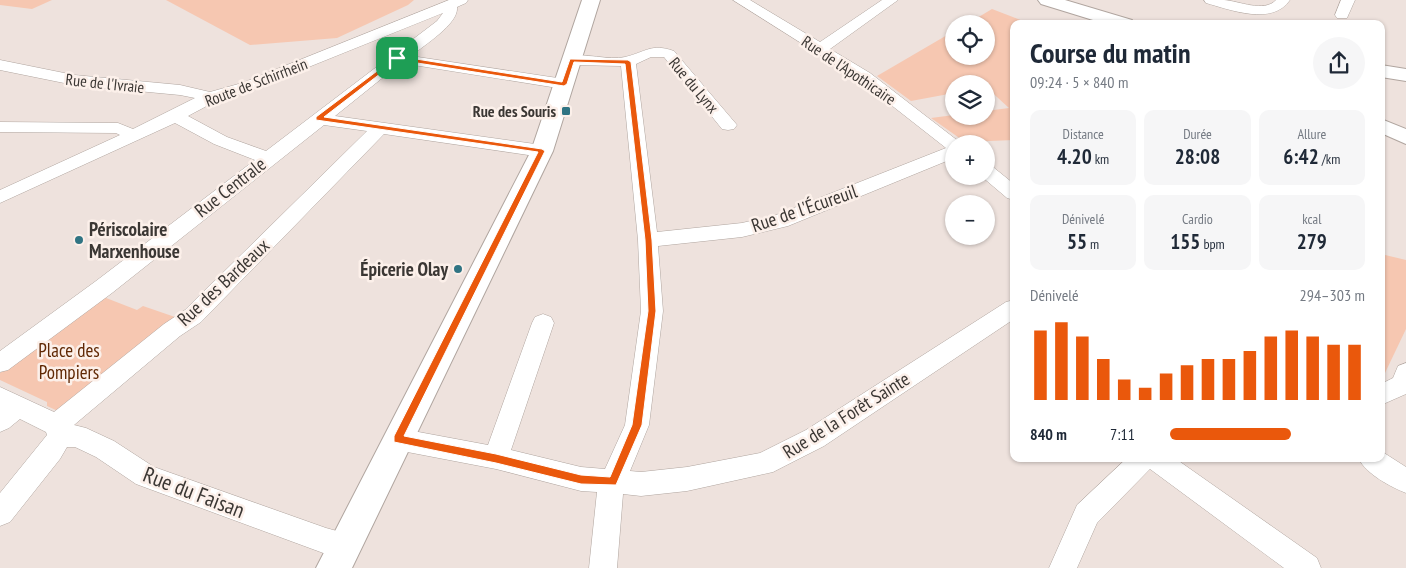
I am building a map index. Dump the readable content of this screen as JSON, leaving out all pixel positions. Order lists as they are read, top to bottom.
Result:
{
  "streets": {
    "street": [
      "Rue de l'Apothicaire",
      "Route de Schirrhein",
      "Rue de l'Ivraie",
      "Rue du Lynx",
      "Rue Centrale",
      "Rue de l'Écureuil",
      "Rue des Bardeaux",
      "Rue de la Forêt Sainte",
      "Rue du Faisan"
    ]
  },
  "crossings": [
    ["Route de Schirrhein", "Rue de l'Ivraie"],
    ["Route de Schirrhein", "Rue Centrale"],
    ["Rue des Bardeaux", "Rue du Faisan"]
  ],
  "parks": ["Place des Pompiers"],
  "places": {
    "transit": ["Rue des Souris"],
    "other": ["Périscolaire Marxenhouse", "Épicerie Olay"]
  },
  "page": {
    "map_buttons": ["+", "−"],
    "heading": ["Course du matin", "09:24 · 5 × 840 m"],
    "stats": [
      ["Distance", "4.20 km"],
      ["Durée", "28:08"],
      ["Allure", "6:42 /km"],
      ["Dénivelé", "55 m"],
      ["Cardio", "155 bpm"],
      ["kcal", "279"]
    ],
    "chart": ["Dénivelé", "294–303 m"],
    "list": [
      {
        "name": "840 m",
        "note": "7:11"
      }
    ]
  }
}
